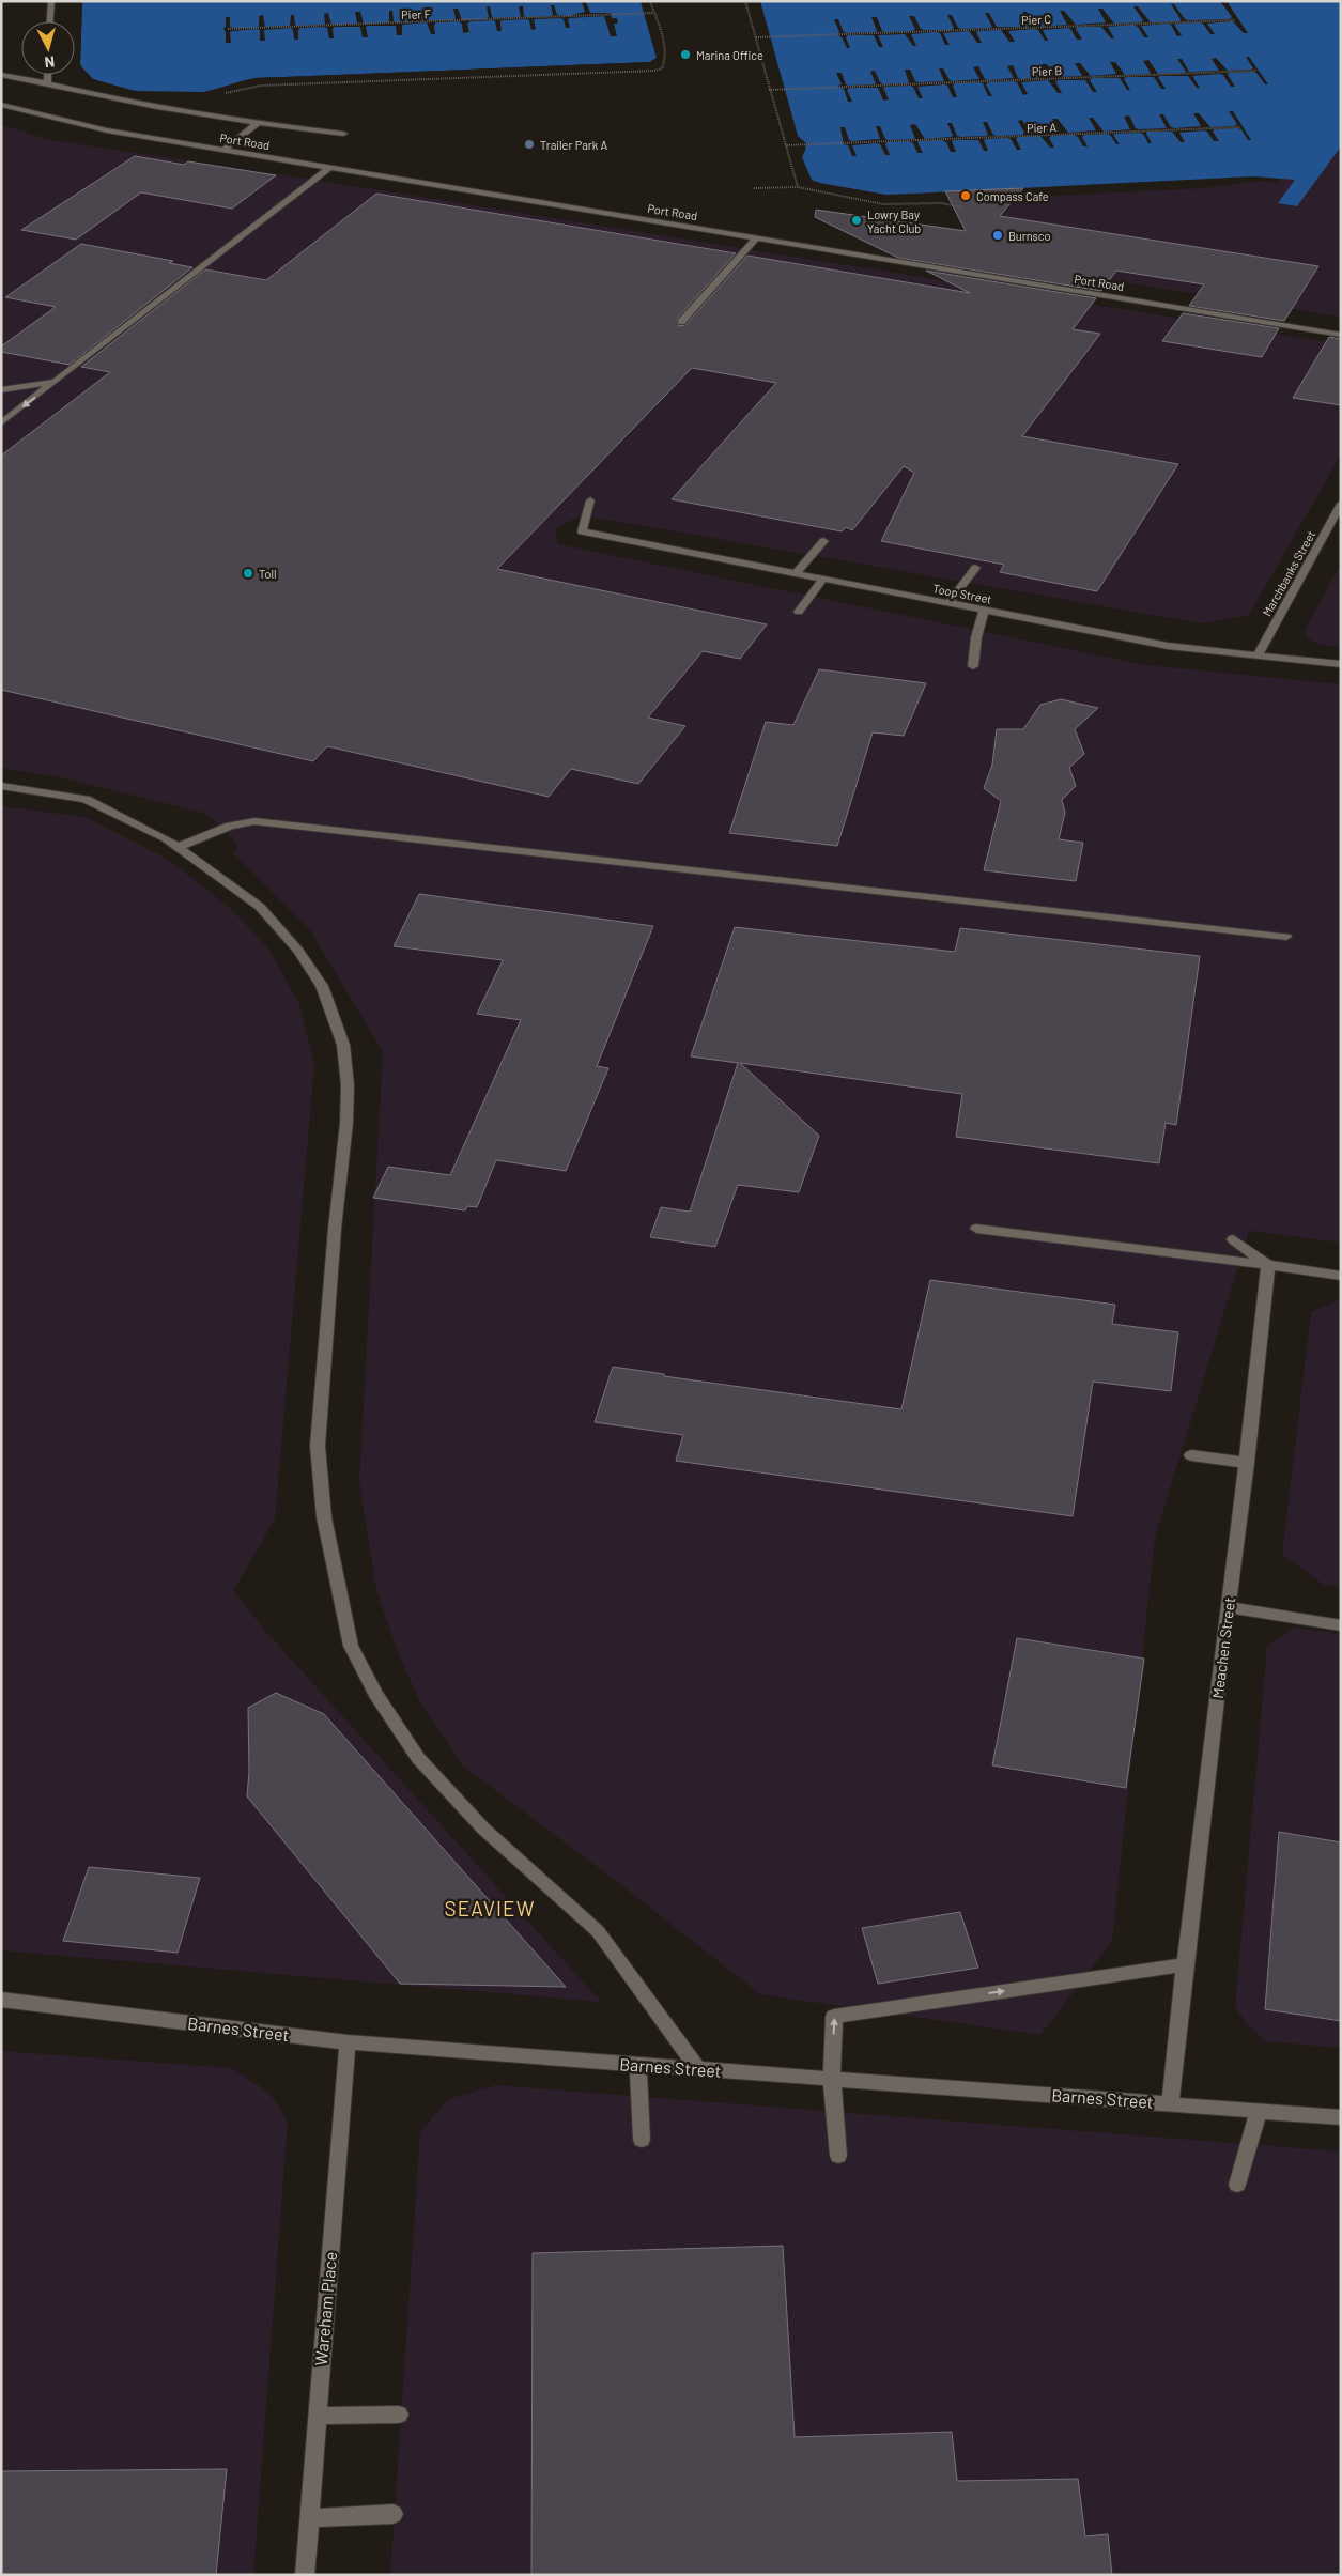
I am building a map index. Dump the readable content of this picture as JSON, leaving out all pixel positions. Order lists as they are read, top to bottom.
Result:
{
  "streets": {
    "street": [
      "Port Road",
      "Marchbanks Street",
      "Toop Street",
      "Meachen Street",
      "Barnes Street",
      "Wareham Place"
    ],
    "path": [
      "Pier F",
      "Pier C",
      "Pier B",
      "Pier A"
    ]
  },
  "crossings": [
    ["Marchbanks Street", "Toop Street"],
    ["Meachen Street", "Barnes Street"],
    ["Barnes Street", "Wareham Place"]
  ],
  "districts": ["SEAVIEW"],
  "places": [
    "Marina Office",
    "Trailer Park A",
    "Compass Cafe",
    "Lowry Bay Yacht Club",
    "Burnsco",
    "Toll"
  ],
  "north": "bottom"
}
